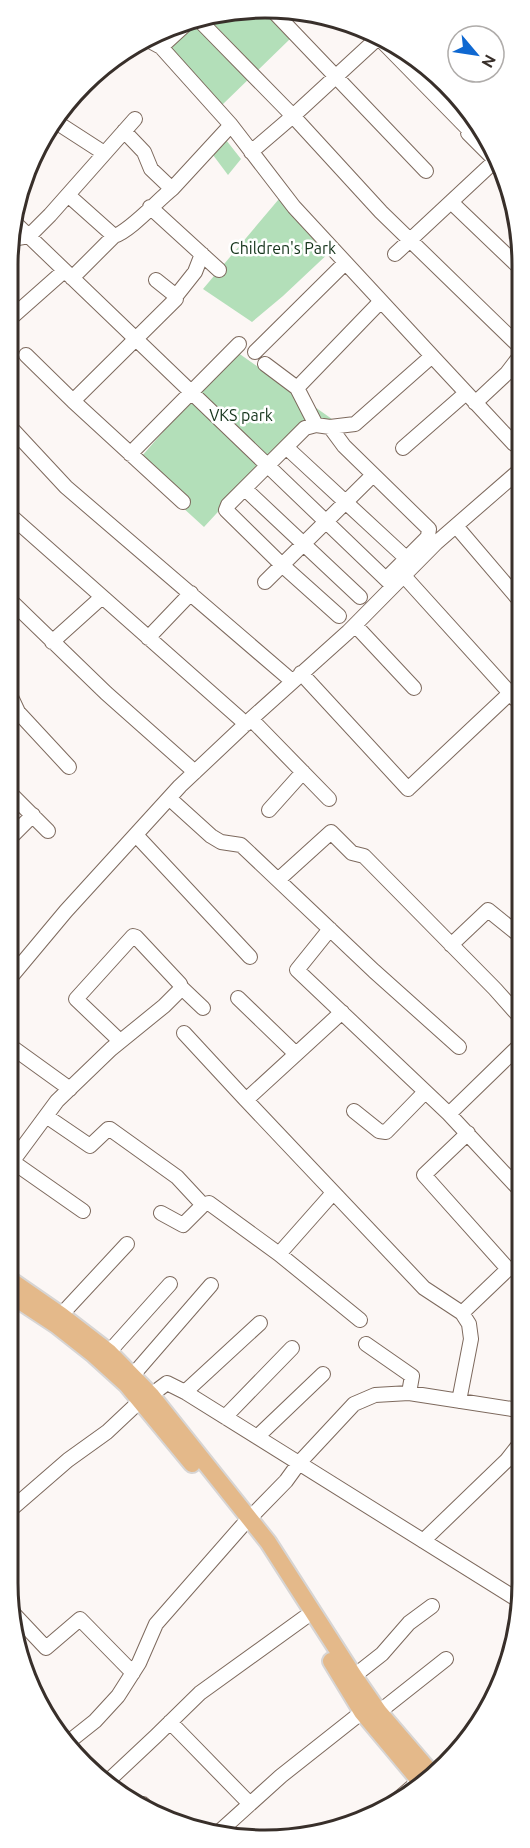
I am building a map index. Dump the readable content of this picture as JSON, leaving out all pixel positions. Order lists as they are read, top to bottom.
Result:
{
  "parks": ["Children's Park", "VKS park"],
  "north": "bottom right"
}
